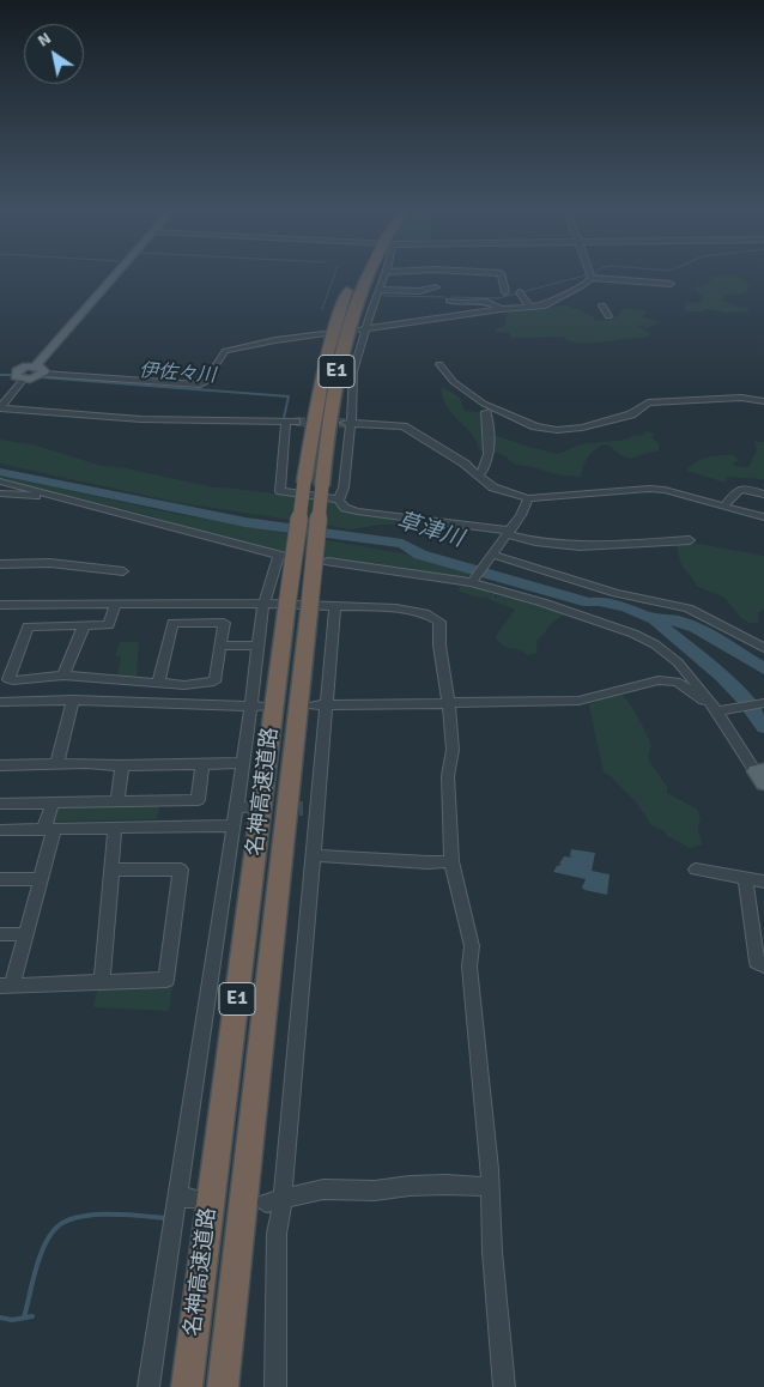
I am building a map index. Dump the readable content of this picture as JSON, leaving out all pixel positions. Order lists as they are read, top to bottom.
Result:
{
  "streets": {
    "highway": ["E1", "名神高速道路"]
  },
  "water": ["伊佐々川", "草津川"],
  "north": "top left"
}
